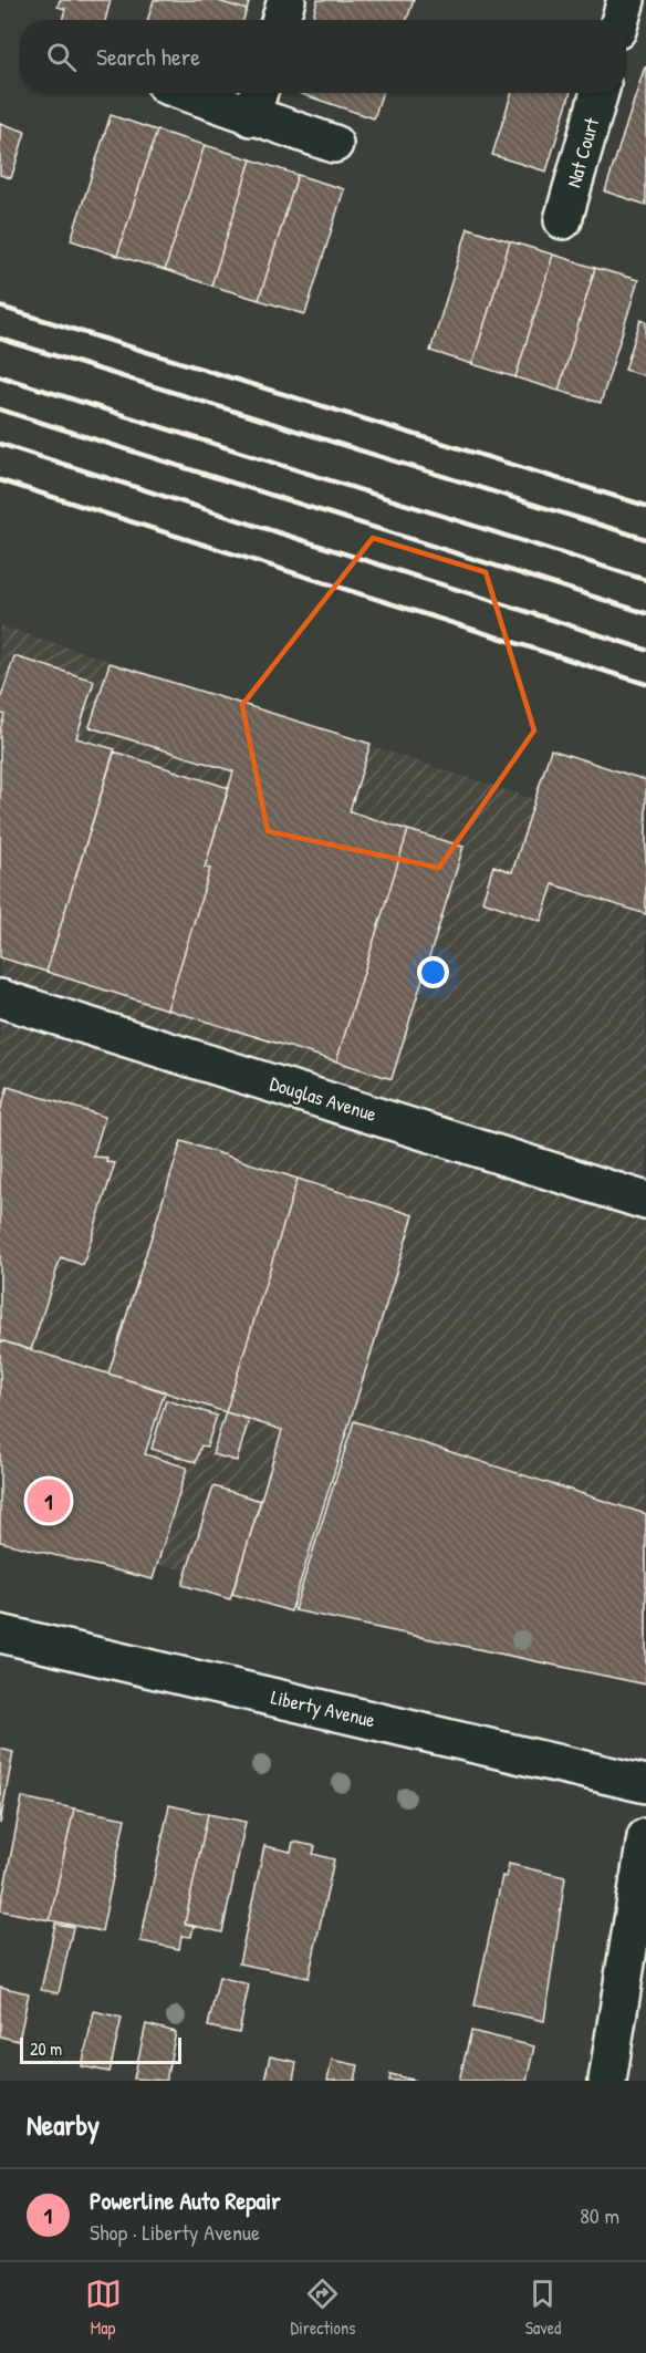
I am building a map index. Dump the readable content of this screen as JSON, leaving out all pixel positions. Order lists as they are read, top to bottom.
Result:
{
  "streets": {
    "street": ["Nat Court", "Douglas Avenue", "Liberty Avenue"]
  },
  "scale_bar": "20 m",
  "page": {
    "search": "Search here",
    "pins": "1",
    "scale": "20 m",
    "heading": "Nearby",
    "list": [
      {
        "mark": "1",
        "name": "Powerline Auto Repair",
        "note": "Shop · Liberty Avenue",
        "value": "80 m"
      }
    ],
    "nav": ["Map", "Directions", "Saved"]
  }
}
